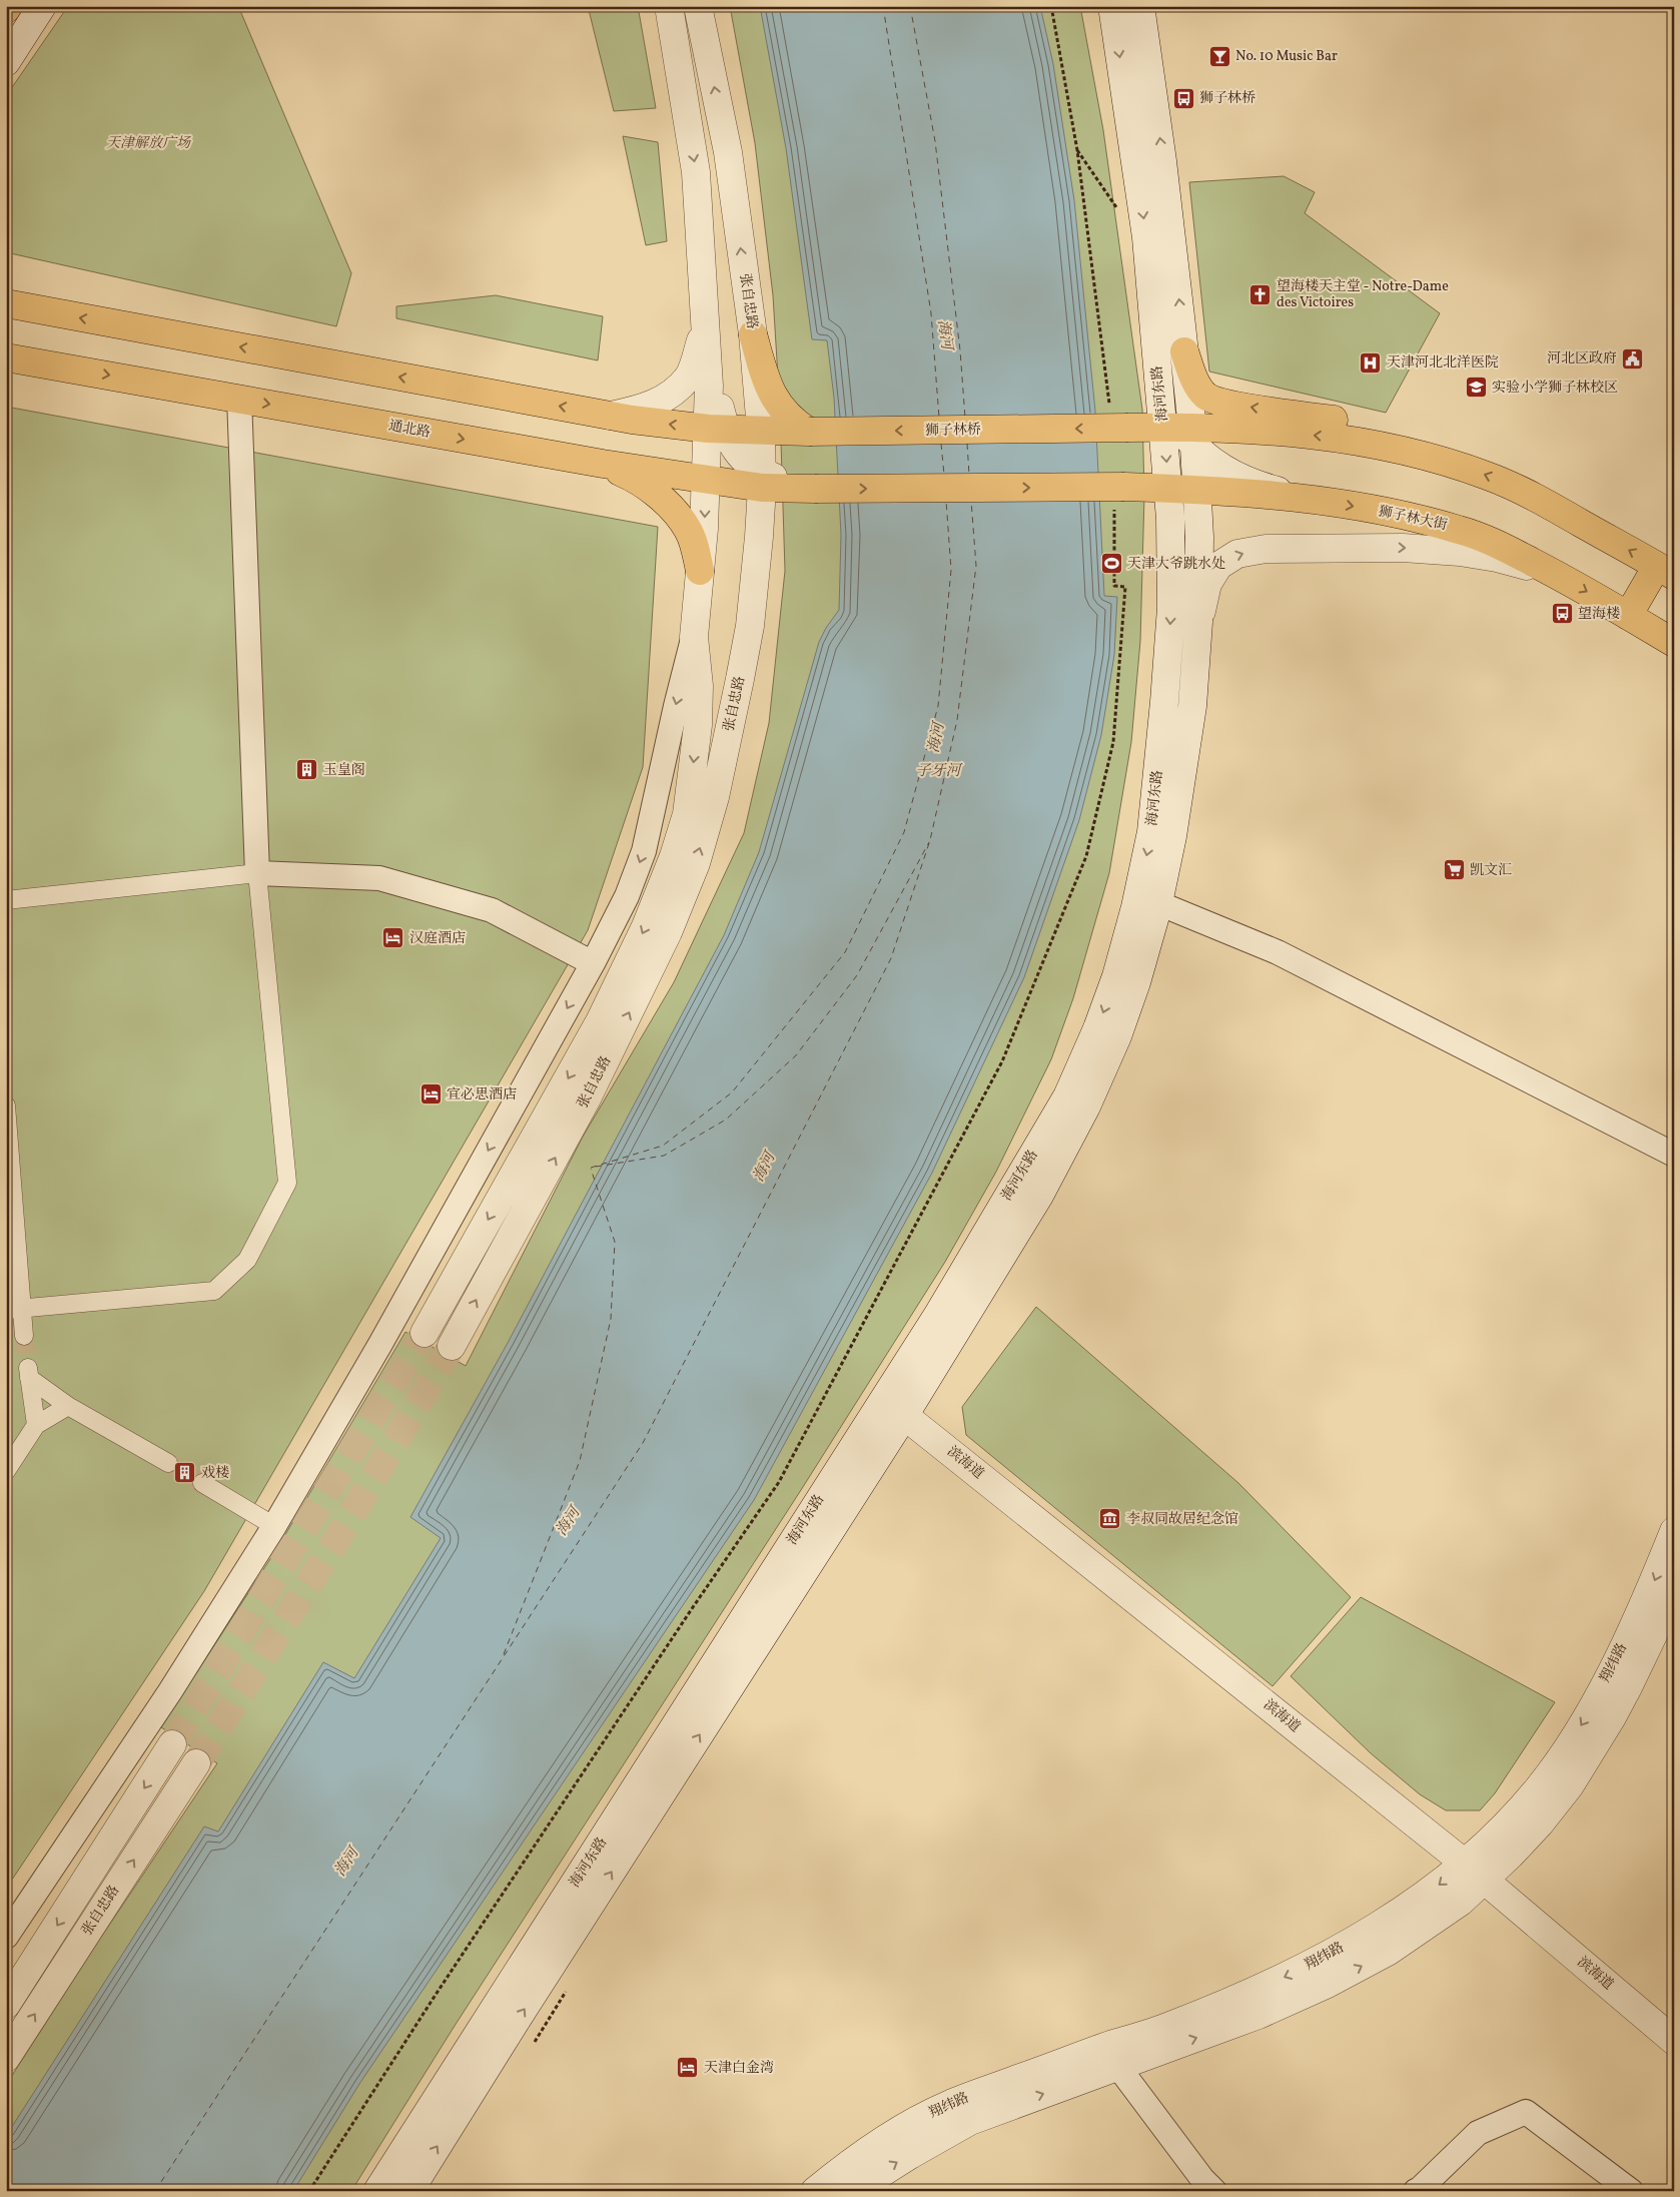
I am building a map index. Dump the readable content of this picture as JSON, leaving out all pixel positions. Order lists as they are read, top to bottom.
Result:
{
  "streets": {
    "main road": ["通北路", "狮子林桥", "狮子林大街"],
    "street": [
      "张自忠路",
      "海河东路",
      "滨海道",
      "翔纬路"
    ]
  },
  "crossings": [
    ["张自忠路", "通北路"],
    ["海河东路", "狮子林桥"],
    ["海河东路", "狮子林大街"],
    ["海河东路", "滨海道"],
    ["通北路", "狮子林大街"],
    ["滨海道", "翔纬路"]
  ],
  "one_way": ["狮子林桥"],
  "water": ["海河", "子牙河"],
  "parks": ["天津解放广场"],
  "places": {
    "bar": ["No. 10 Music Bar"],
    "bus stop": ["狮子林桥", "望海楼"],
    "church": ["望海楼天主堂 - Notre-Dame des Victoires"],
    "public building": ["河北区政府"],
    "hospital": ["天津河北北洋医院"],
    "school or university": ["实验小学狮子林校区"],
    "sports": ["天津大爷跳水处"],
    "building": ["玉皇阁", "戏楼"],
    "supermarket": ["凯文汇"],
    "hotel": ["汉庭酒店", "宜必思酒店", "天津白金湾"],
    "museum": ["李叔同故居纪念馆"]
  }
}
